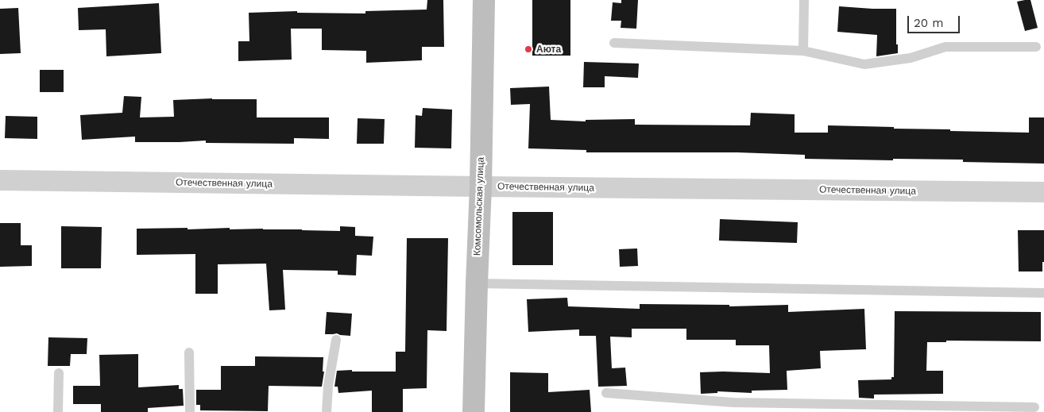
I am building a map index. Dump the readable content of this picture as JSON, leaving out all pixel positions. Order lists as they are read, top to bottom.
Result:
{
  "streets": {
    "main road": ["Комсомольская улица"],
    "street": ["Отечественная улица"]
  },
  "crossings": [
    ["Отечественная улица", "Комсомольская улица"]
  ],
  "places": ["Аюта"],
  "scale_bar": "20 m"
}
